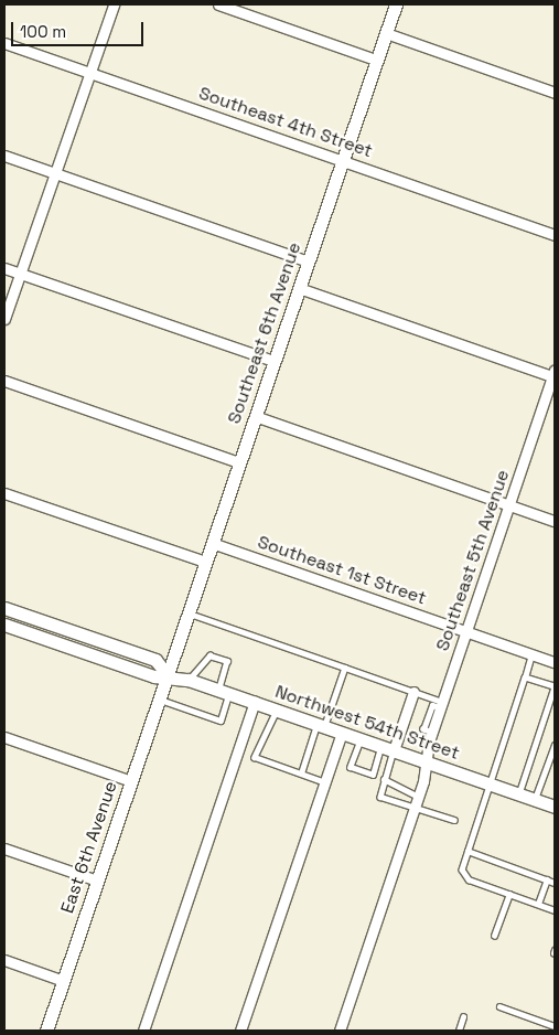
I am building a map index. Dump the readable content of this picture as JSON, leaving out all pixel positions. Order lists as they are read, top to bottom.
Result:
{
  "streets": {
    "street": [
      "Southeast 4th Street",
      "Southeast 6th Avenue",
      "Southeast 5th Avenue",
      "Southeast 1st Street",
      "Northwest 54th Street",
      "East 6th Avenue"
    ]
  },
  "crossings": [
    ["Southeast 4th Street", "Southeast 6th Avenue"],
    ["Southeast 6th Avenue", "Southeast 1st Street"],
    ["Southeast 6th Avenue", "Northwest 54th Street"],
    ["Southeast 6th Avenue", "East 6th Avenue"],
    ["Southeast 5th Avenue", "Southeast 1st Street"],
    ["Southeast 5th Avenue", "Northwest 54th Street"],
    ["Northwest 54th Street", "East 6th Avenue"]
  ],
  "scale_bar": "100 m"
}
